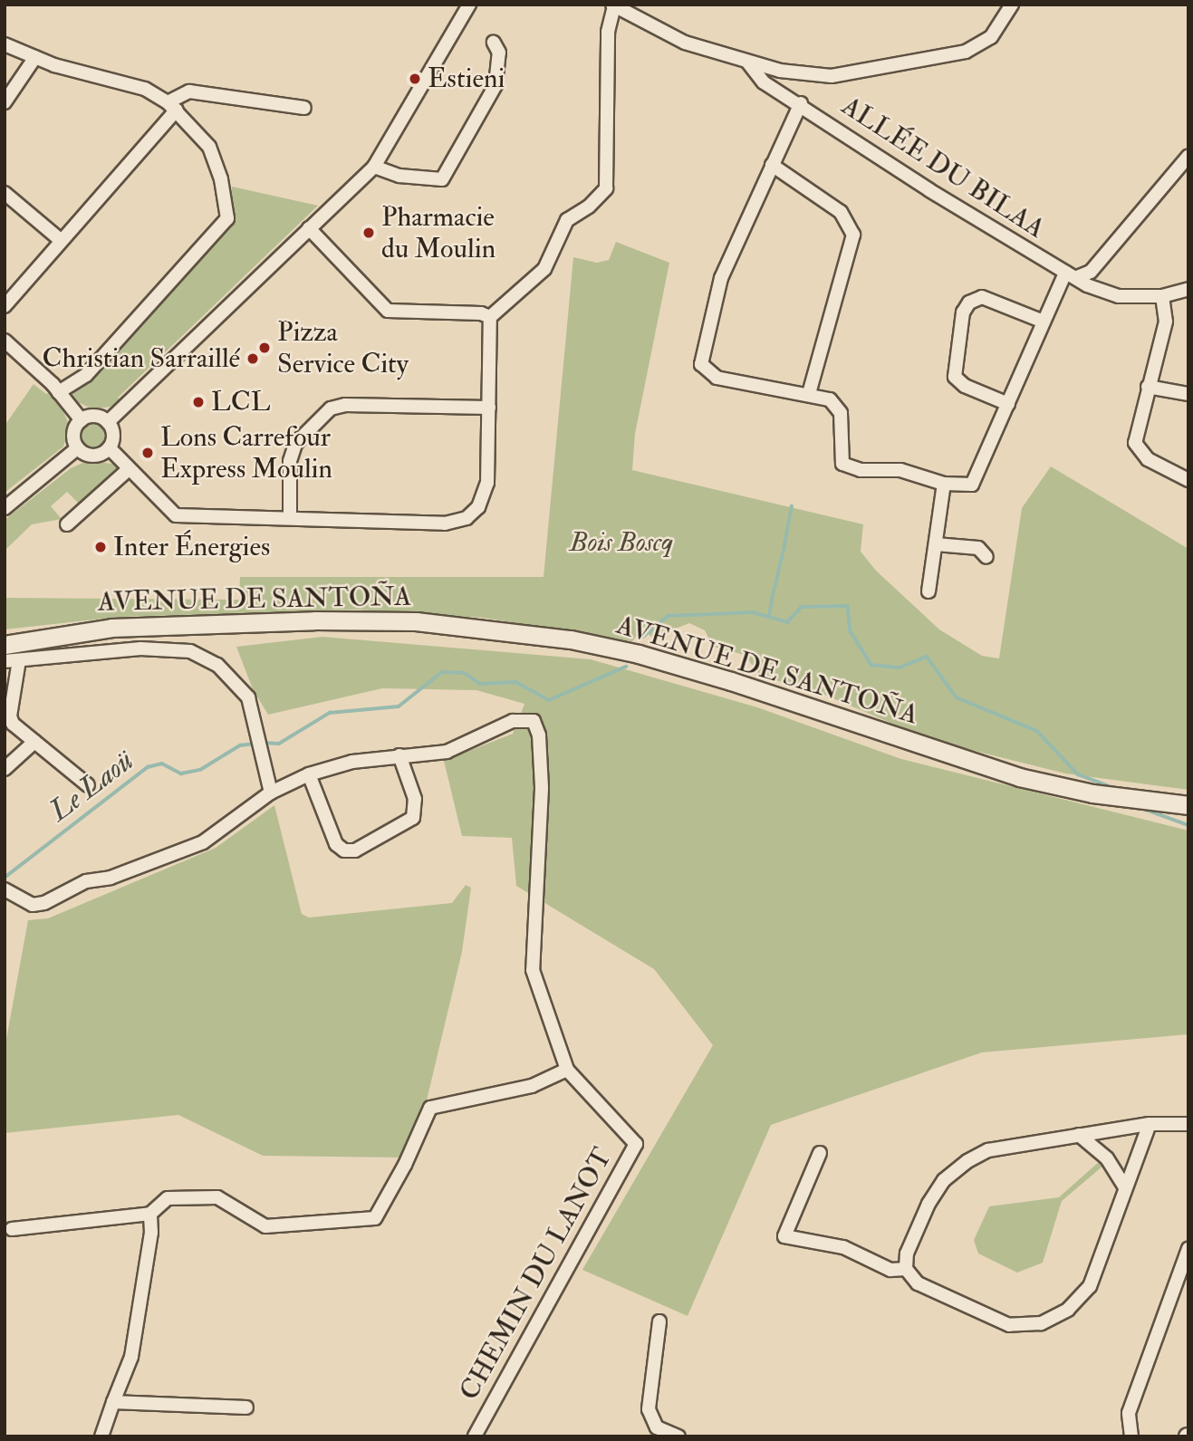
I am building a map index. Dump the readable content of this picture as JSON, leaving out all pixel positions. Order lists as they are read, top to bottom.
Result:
{
  "streets": {
    "main road": ["AVENUE DE SANTOÑA"],
    "street": ["ALLÉE DU BILAA", "CHEMIN DU LANOT"]
  },
  "water": ["Le Laoü"],
  "parks": ["Bois Boscq"],
  "places": [
    "Estieni",
    "Pharmacie du Moulin",
    "Pizza Service City",
    "Christian Sarraillé",
    "LCL",
    "Lons Carrefour Express Moulin",
    "Inter Énergies"
  ]
}
